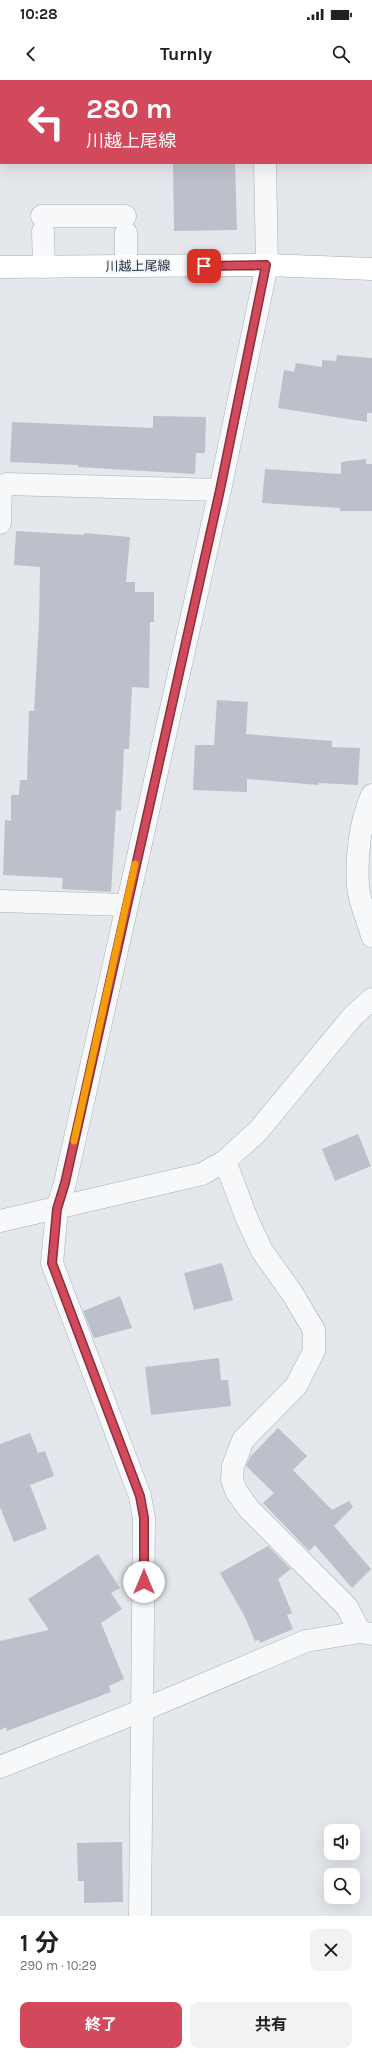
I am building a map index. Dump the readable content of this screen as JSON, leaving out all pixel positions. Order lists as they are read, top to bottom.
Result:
{
  "streets": {
    "main road": ["川越上尾線"]
  },
  "page": {
    "status": "10:28",
    "header": "Turnly",
    "turn": ["280 m", "川越上尾線"],
    "heading": ["1 分", "290 m · 10:29"],
    "buttons": ["終了", "共有"]
  }
}
